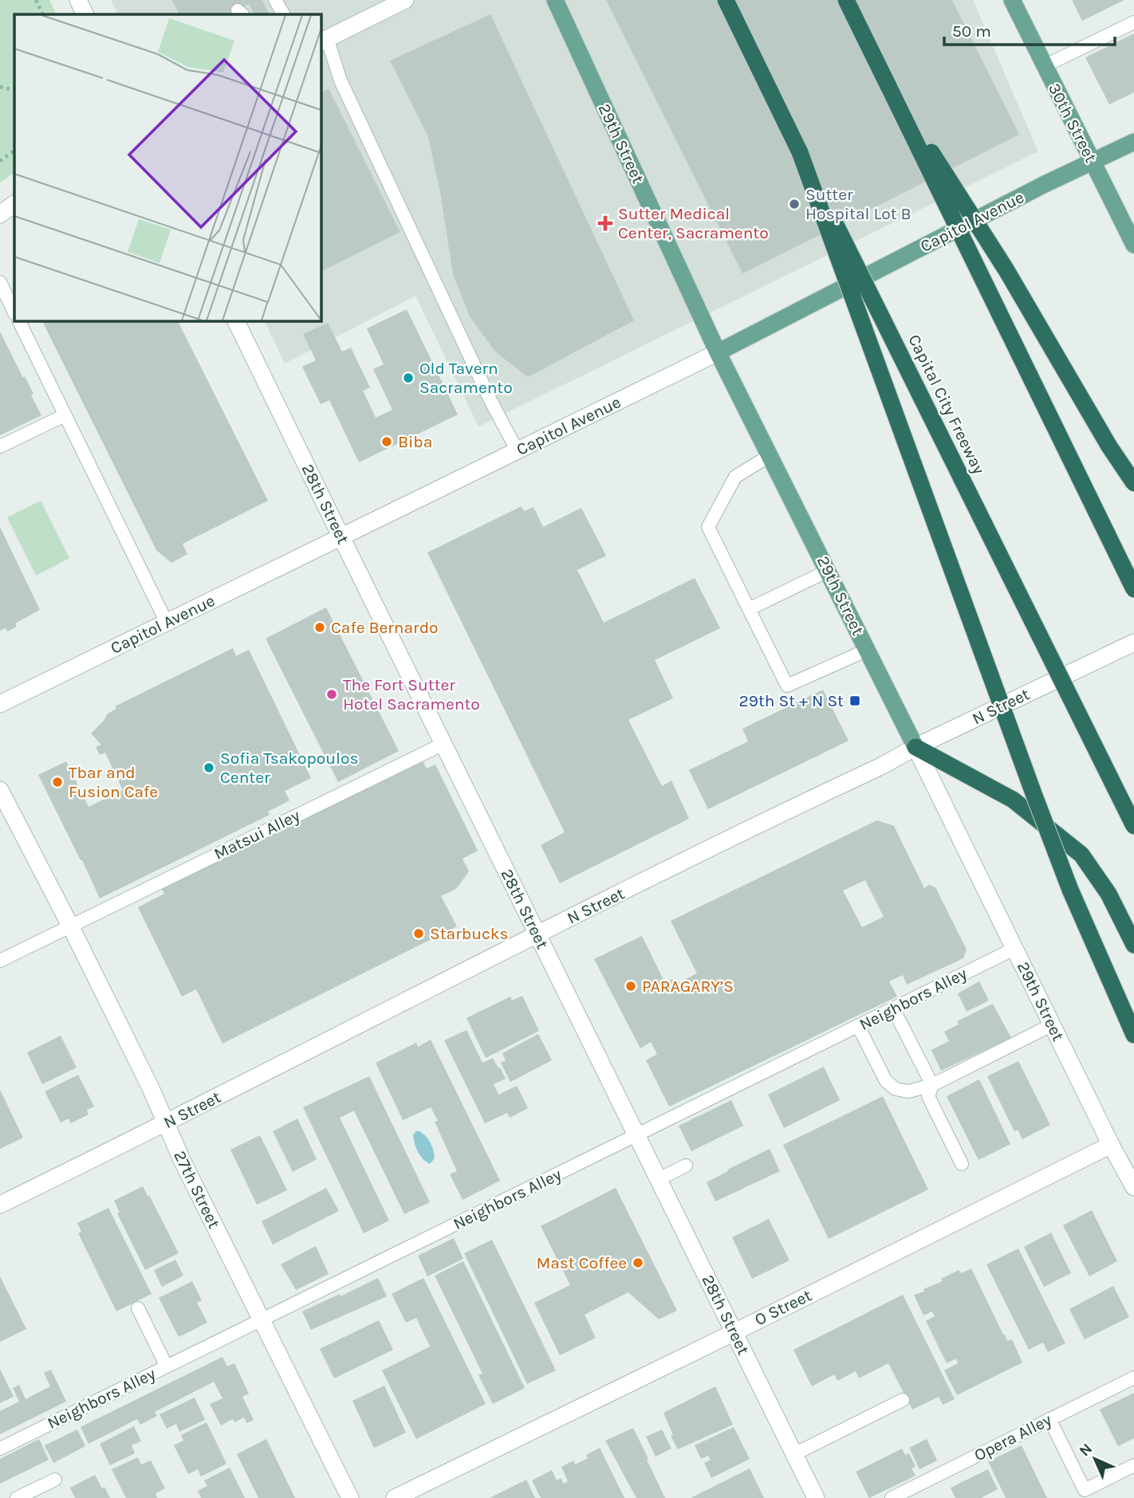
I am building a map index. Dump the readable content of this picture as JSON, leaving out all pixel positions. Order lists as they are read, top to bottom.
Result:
{
  "streets": {
    "highway": ["Capital City Freeway"],
    "main road": ["30th Street", "29th Street", "Capitol Avenue"],
    "street": [
      "28th Street",
      "N Street",
      "27th Street",
      "O Street"
    ],
    "lane": ["Matsui Alley", "Neighbors Alley", "Opera Alley"]
  },
  "crossings": [
    ["30th Street", "Capitol Avenue"],
    ["29th Street", "Capitol Avenue"],
    ["29th Street", "N Street"],
    ["29th Street", "Neighbors Alley"],
    ["29th Street", "O Street"],
    ["Capitol Avenue", "28th Street"],
    ["28th Street", "N Street"],
    ["28th Street", "Matsui Alley"],
    ["28th Street", "Neighbors Alley"],
    ["28th Street", "O Street"],
    ["N Street", "27th Street"],
    ["Matsui Alley", "27th Street"],
    ["Neighbors Alley", "27th Street"]
  ],
  "places": {
    "other": [
      "Sutter Hospital Lot B",
      "Old Tavern Sacramento",
      "Biba",
      "Cafe Bernardo",
      "The Fort Sutter Hotel Sacramento",
      "Sofia Tsakopoulos Center",
      "Tbar and Fusion Cafe",
      "Starbucks",
      "PARAGARY’S",
      "Mast Coffee"
    ],
    "health": ["Sutter Medical Center, Sacramento"],
    "transit": ["29th St + N St"]
  },
  "scale_bar": "50 m",
  "north": "top left"
}
